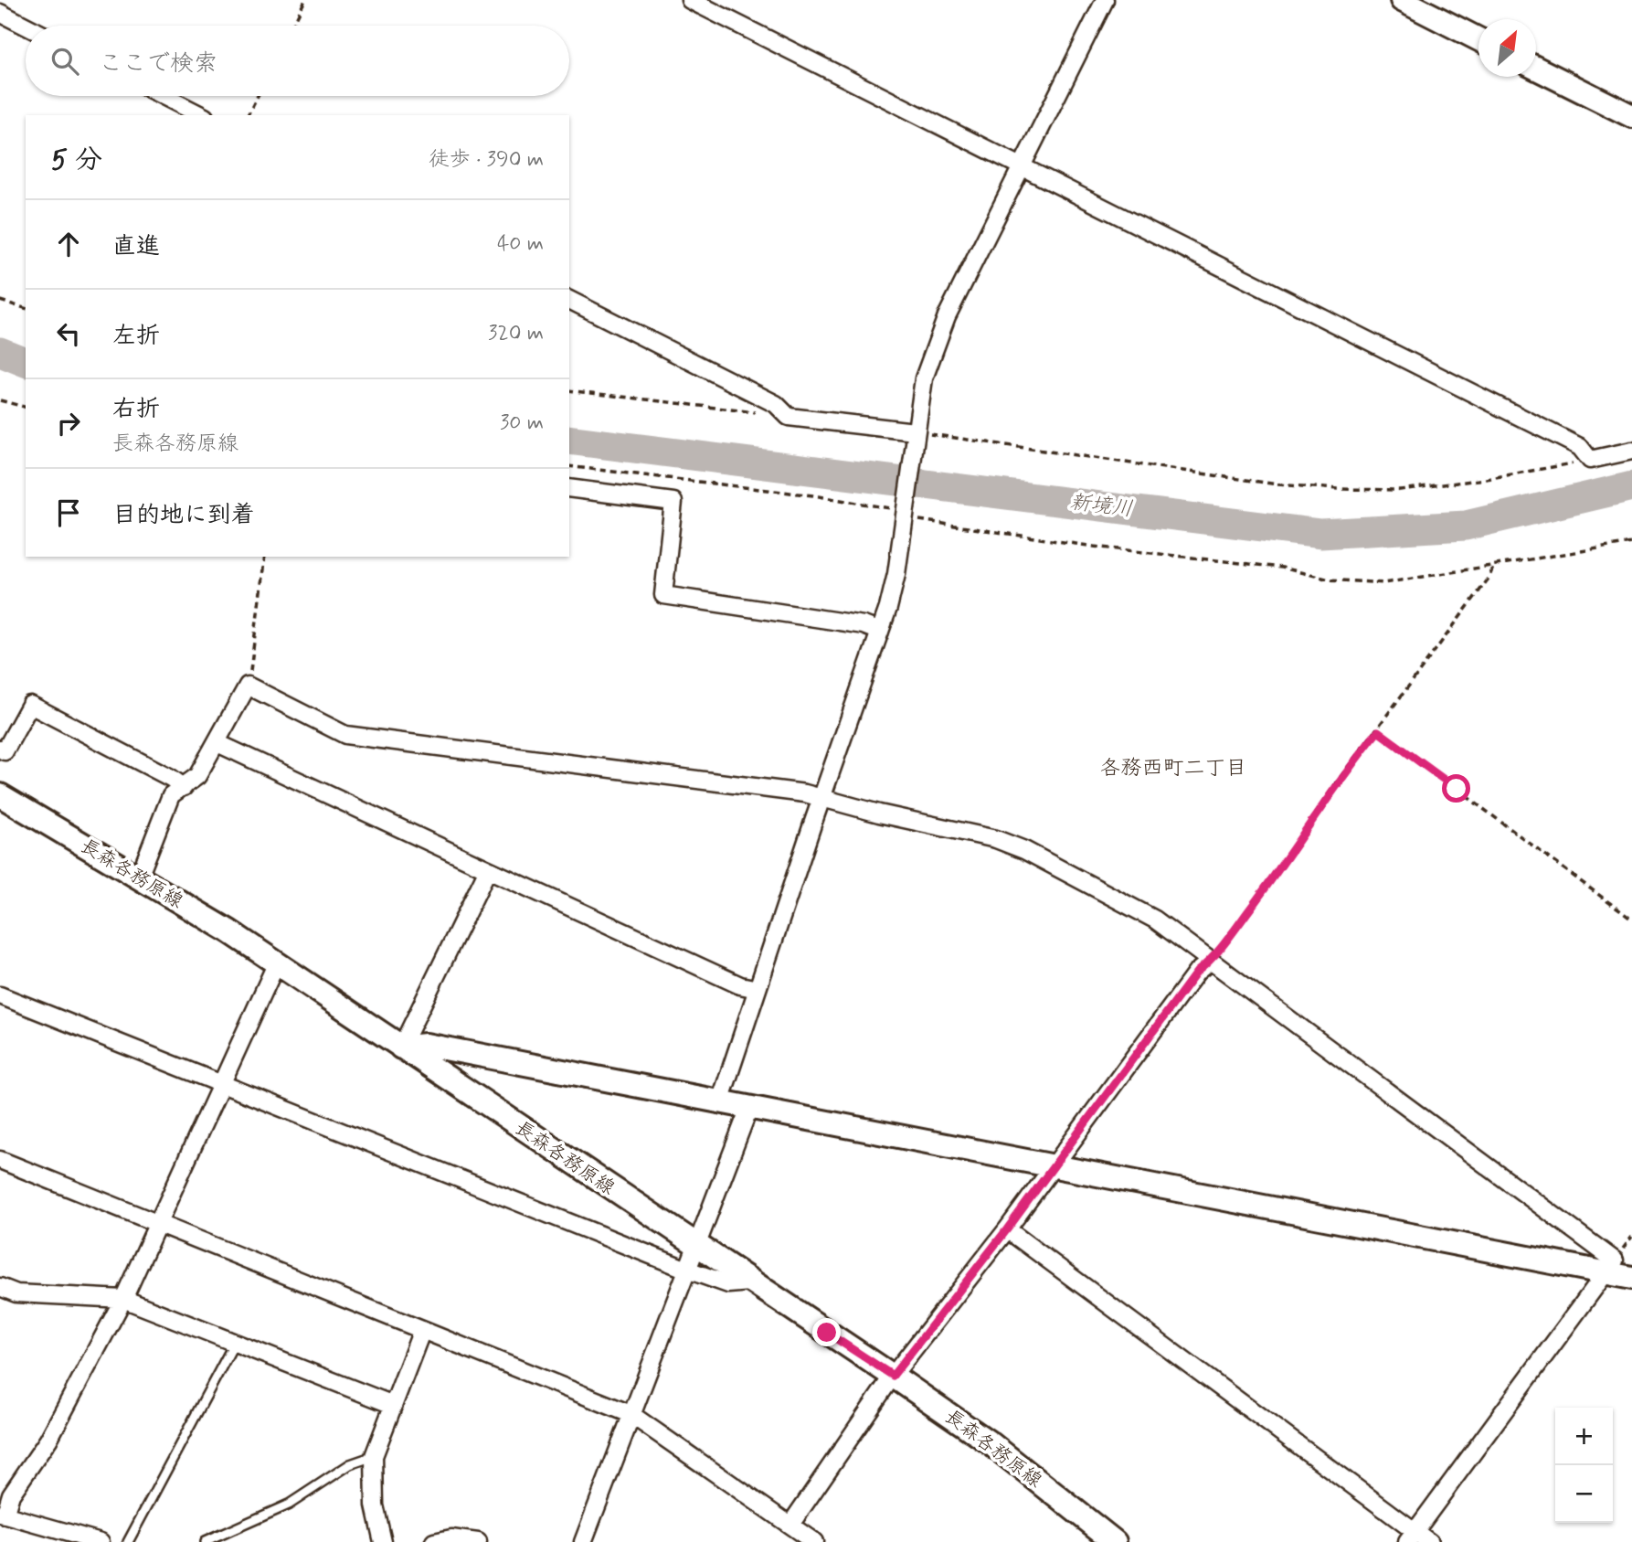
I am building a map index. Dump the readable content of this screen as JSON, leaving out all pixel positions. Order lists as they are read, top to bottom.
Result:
{
  "streets": {
    "street": ["長森各務原線"]
  },
  "districts": ["各務西町二丁目"],
  "water": ["新境川"],
  "north": "top right",
  "page": {
    "search": "ここで検索",
    "heading": ["5 分", "徒歩 · 390 m"],
    "list": [
      ["直進", "40 m"],
      ["左折", "320 m"],
      ["右折", "長森各務原線", "30 m"],
      "目的地に到着"
    ],
    "map_buttons": ["+", "−"]
  }
}
